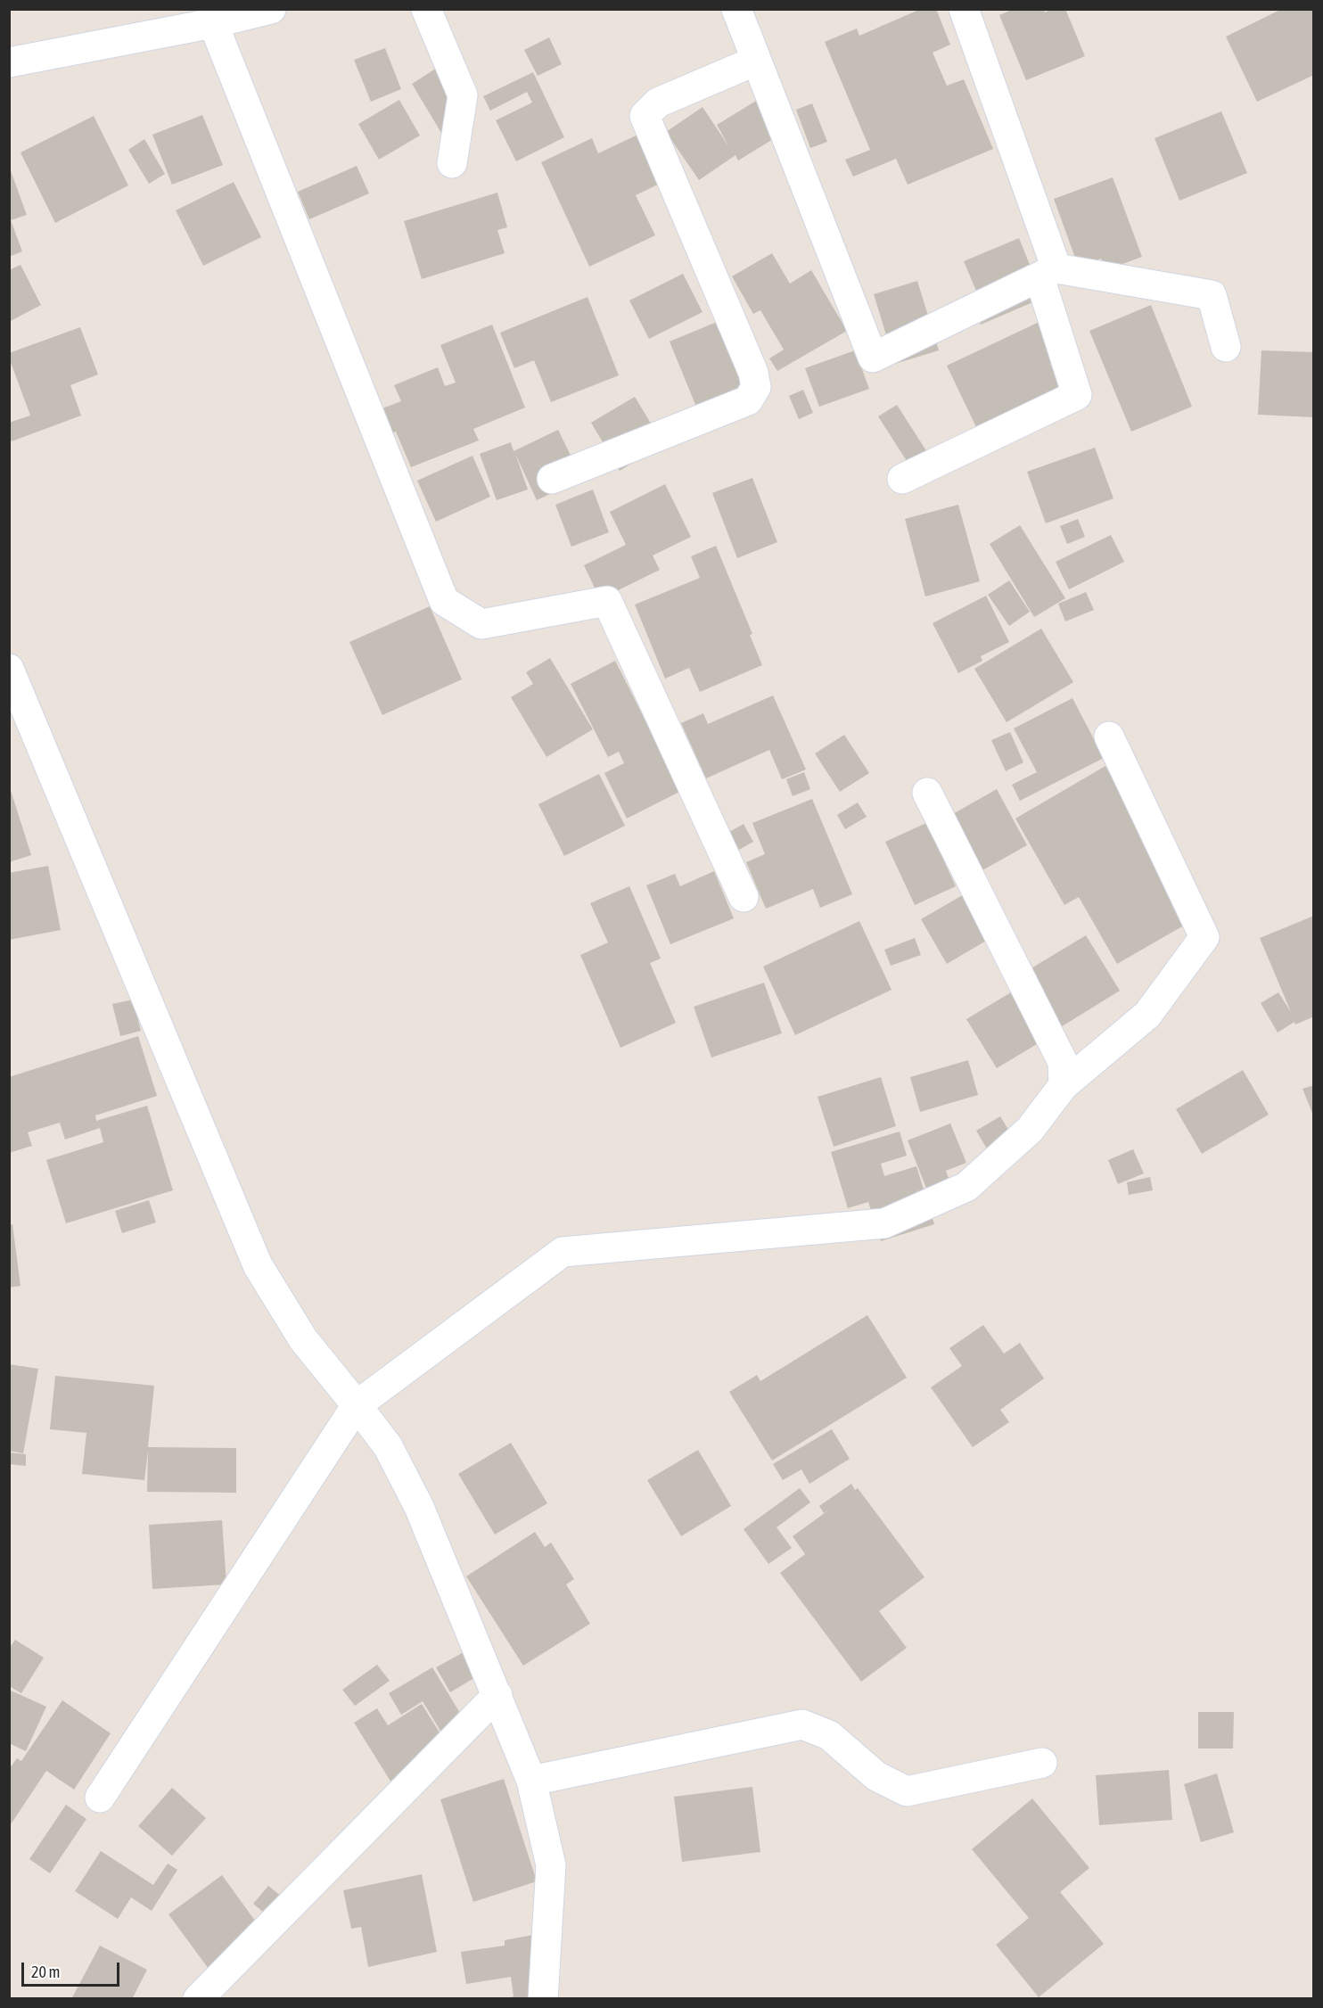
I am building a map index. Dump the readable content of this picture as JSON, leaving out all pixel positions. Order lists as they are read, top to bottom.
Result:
{
  "scale_bar": "20 m"
}
